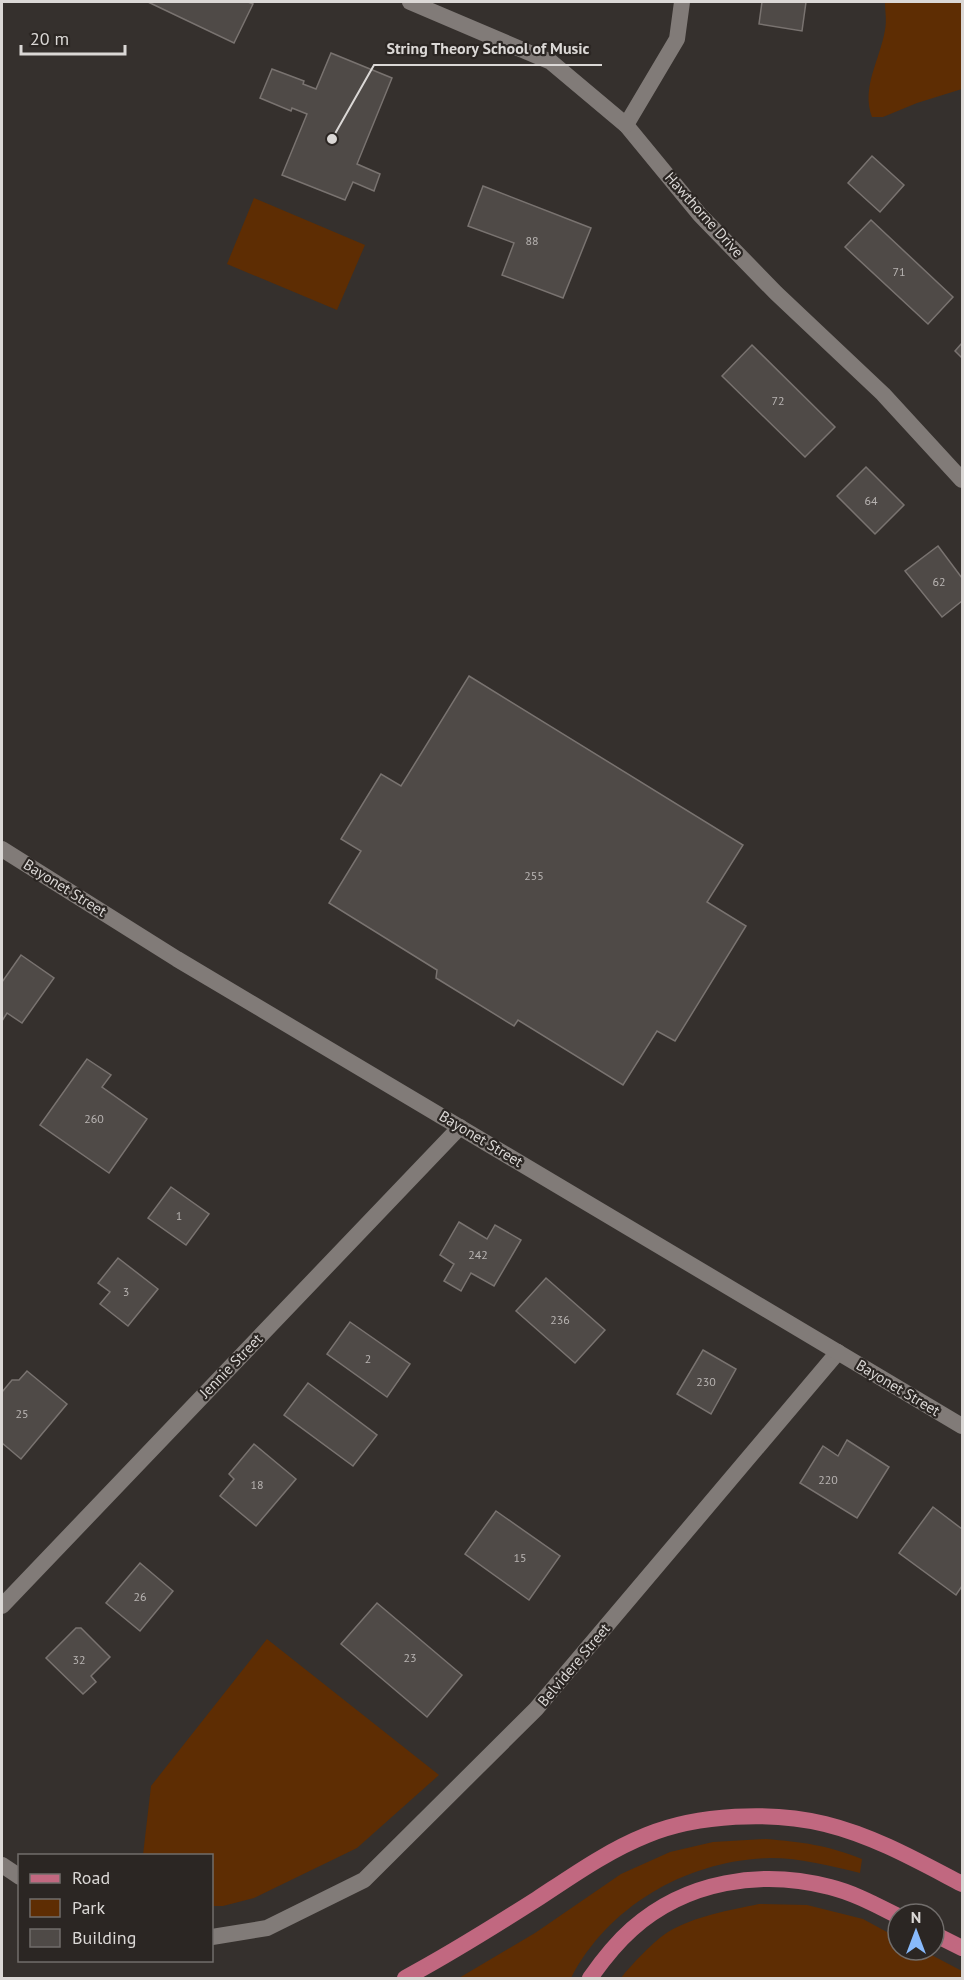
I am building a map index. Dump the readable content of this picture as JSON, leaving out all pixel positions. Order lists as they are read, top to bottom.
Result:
{
  "streets": {
    "street": [
      "Hawthorne Drive",
      "Bayonet Street",
      "Jennie Street",
      "Belvidere Street"
    ]
  },
  "crossings": [
    ["Bayonet Street", "Jennie Street"],
    ["Bayonet Street", "Belvidere Street"]
  ],
  "places": ["String Theory School of Music"],
  "house_numbers": [
    "88",
    "71",
    "72",
    "64",
    "62",
    "255",
    "260",
    "1",
    "242",
    "3",
    "236",
    "2",
    "230",
    "25",
    "220",
    "18",
    "15",
    "26",
    "23",
    "32"
  ],
  "legend": ["Road", "Park", "Building"],
  "scale_bar": "20 m",
  "north": "top"
}
